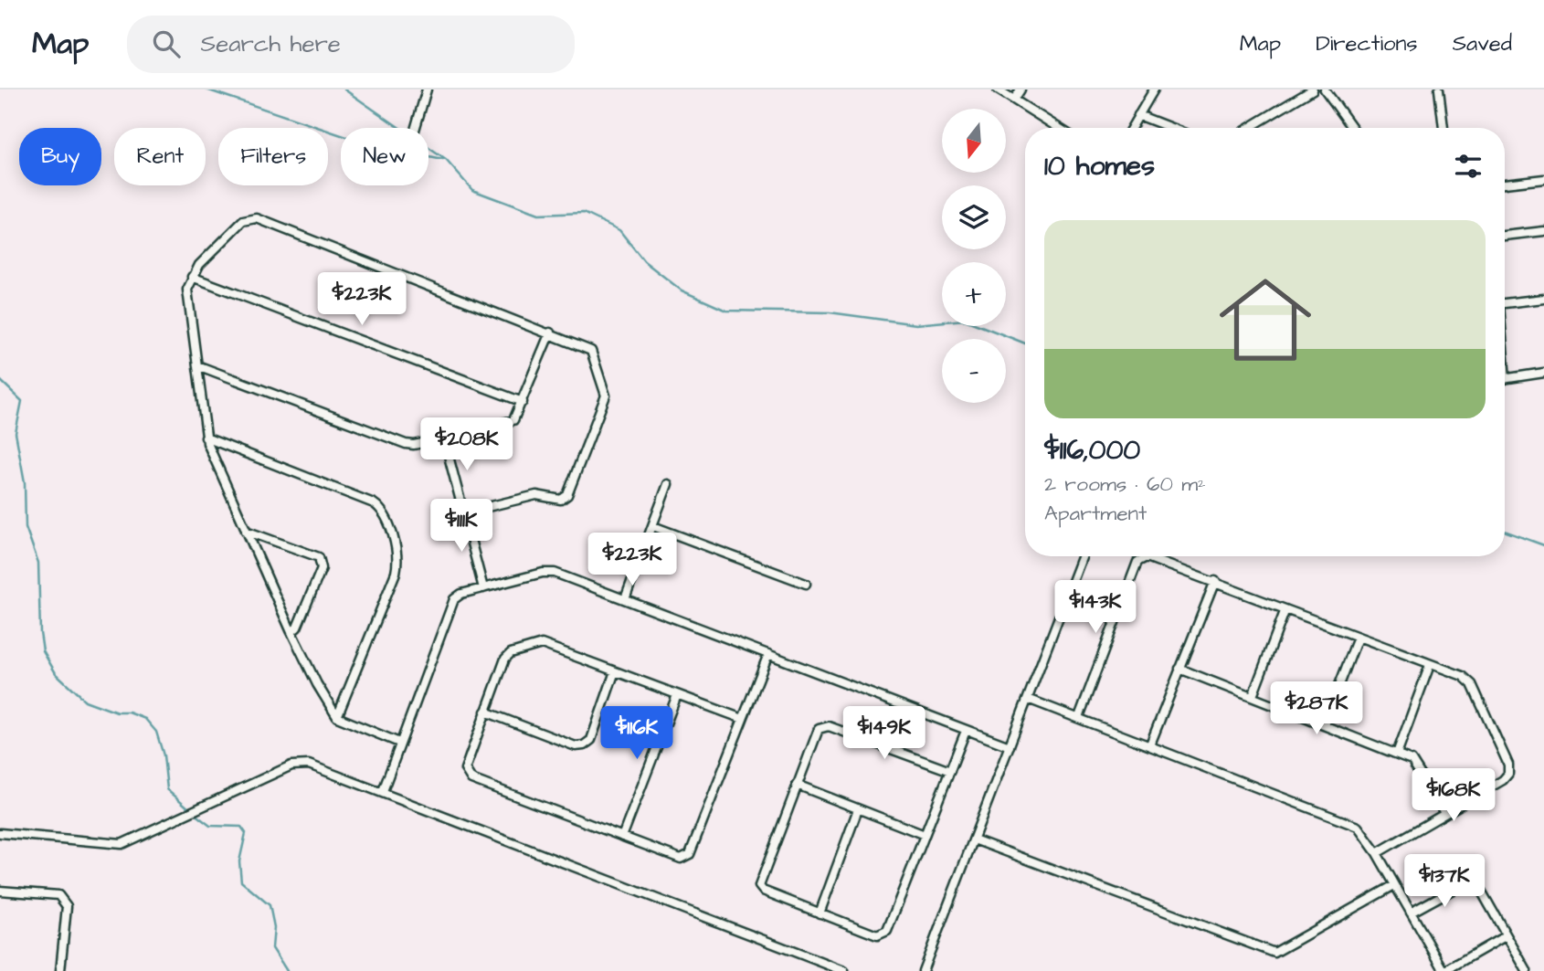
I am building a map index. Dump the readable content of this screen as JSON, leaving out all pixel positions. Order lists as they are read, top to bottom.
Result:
{
  "north": "bottom",
  "page": {
    "header": "Map",
    "search": "Search here",
    "nav": ["Map", "Directions", "Saved"],
    "map_buttons": ["+", "−"],
    "chip": [
      "Buy",
      "Rent",
      "Filters",
      "New"
    ],
    "heading": "10 homes",
    "list": [
      {
        "name": "$116,000",
        "note": "2 rooms · 60 m² · Apartment"
      }
    ],
    "price": [
      "$223K",
      "$208K",
      "$111K",
      "$223K",
      "$143K",
      "$287K",
      "$116K",
      "$149K",
      "$168K",
      "$137K"
    ]
  }
}
